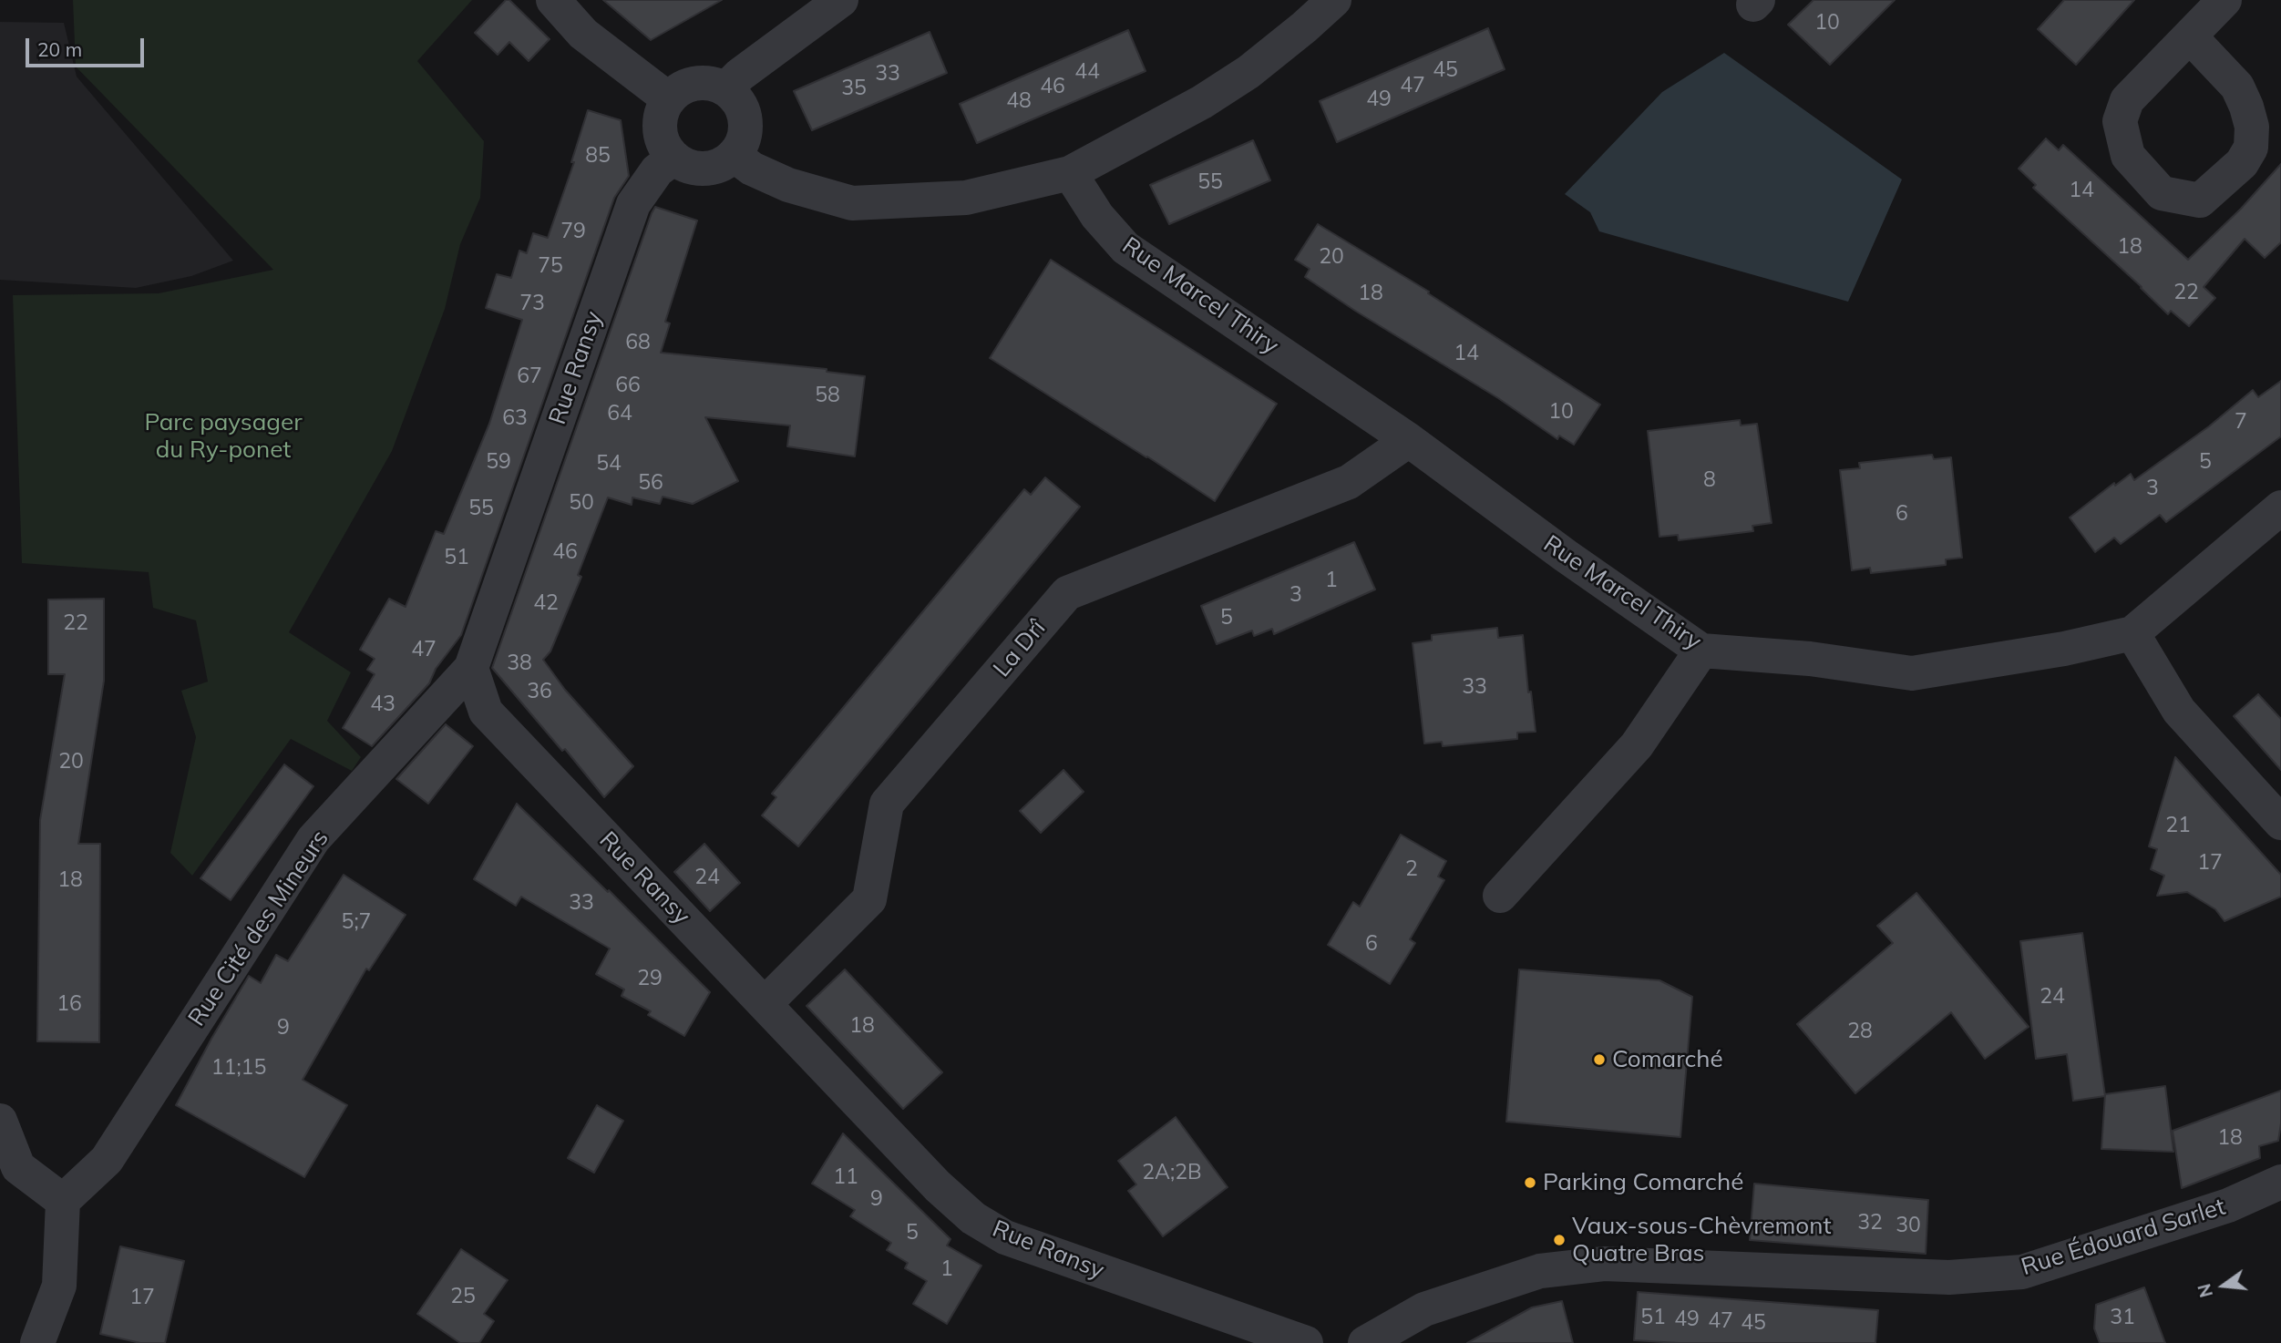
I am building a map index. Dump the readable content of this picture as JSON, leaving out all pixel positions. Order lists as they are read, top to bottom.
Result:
{
  "streets": {
    "street": [
      "Rue Marcel Thiry",
      "Rue Ransy",
      "La Drî",
      "Rue Cité des Mineurs",
      "Rue Édouard Sarlet"
    ]
  },
  "crossings": [
    ["Rue Marcel Thiry", "La Drî"],
    ["Rue Ransy", "La Drî"],
    ["Rue Ransy", "Rue Cité des Mineurs"]
  ],
  "parks": ["Parc paysager du Ry-ponet"],
  "places": ["Comarché", "Parking Comarché", "Vaux-sous-Chèvremont Quatre Bras"],
  "house_numbers": [
    "10",
    "45",
    "44",
    "33",
    "47",
    "46",
    "35",
    "49",
    "48",
    "85",
    "55",
    "14",
    "79",
    "18",
    "20",
    "75",
    "22",
    "18",
    "73",
    "68",
    "14",
    "67",
    "66",
    "58",
    "10",
    "64",
    "63",
    "7",
    "59",
    "5",
    "54",
    "8",
    "56",
    "3",
    "50",
    "55",
    "6",
    "46",
    "51",
    "1",
    "3",
    "42",
    "5",
    "22",
    "47",
    "38",
    "33",
    "36",
    "43",
    "20",
    "21",
    "17",
    "2",
    "24",
    "18",
    "33",
    "5;7",
    "6",
    "29",
    "24",
    "16",
    "18",
    "9",
    "28",
    "11;15",
    "18",
    "2A;2B",
    "11",
    "9",
    "32",
    "30",
    "5",
    "1",
    "25",
    "17",
    "51",
    "31",
    "49",
    "47",
    "45"
  ],
  "scale_bar": "20 m",
  "north": "left"
}
